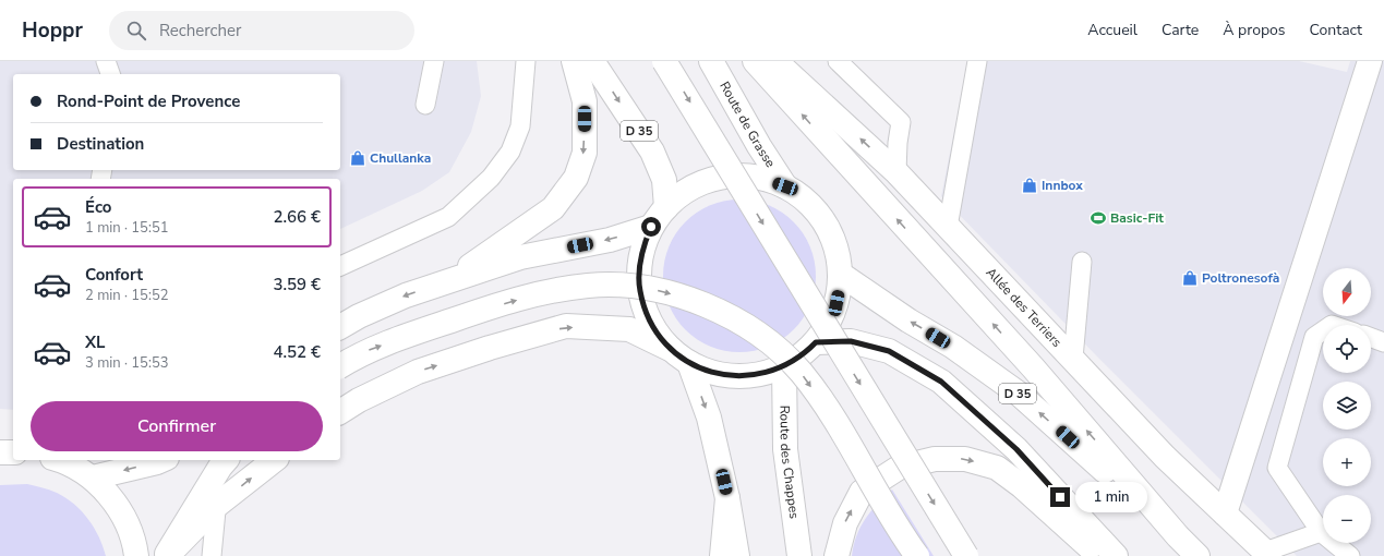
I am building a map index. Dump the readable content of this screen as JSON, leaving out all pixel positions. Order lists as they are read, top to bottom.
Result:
{
  "streets": {
    "main road": [
      "Route de Grasse",
      "D 35",
      "Allée des Terriers",
      "Route des Chappes"
    ]
  },
  "places": {
    "shop": ["Chullanka", "Innbox", "Poltronesofà"],
    "sports": ["Basic-Fit"]
  },
  "north": "bottom",
  "page": {
    "header": "Hoppr",
    "search": "Rechercher",
    "nav": [
      "Accueil",
      "Carte",
      "À propos",
      "Contact"
    ],
    "banner": ["Rond-Point de Provence", "Destination"],
    "list": [
      {
        "name": "Éco",
        "note": "1 min · 15:51",
        "value": "2.66 €"
      },
      {
        "name": "Confort",
        "note": "2 min · 15:52",
        "value": "3.59 €"
      },
      {
        "name": "XL",
        "note": "3 min · 15:53",
        "value": "4.52 €"
      }
    ],
    "map_buttons": ["+", "−"],
    "buttons": "Confirmer",
    "bubble": "1 min"
  }
}
